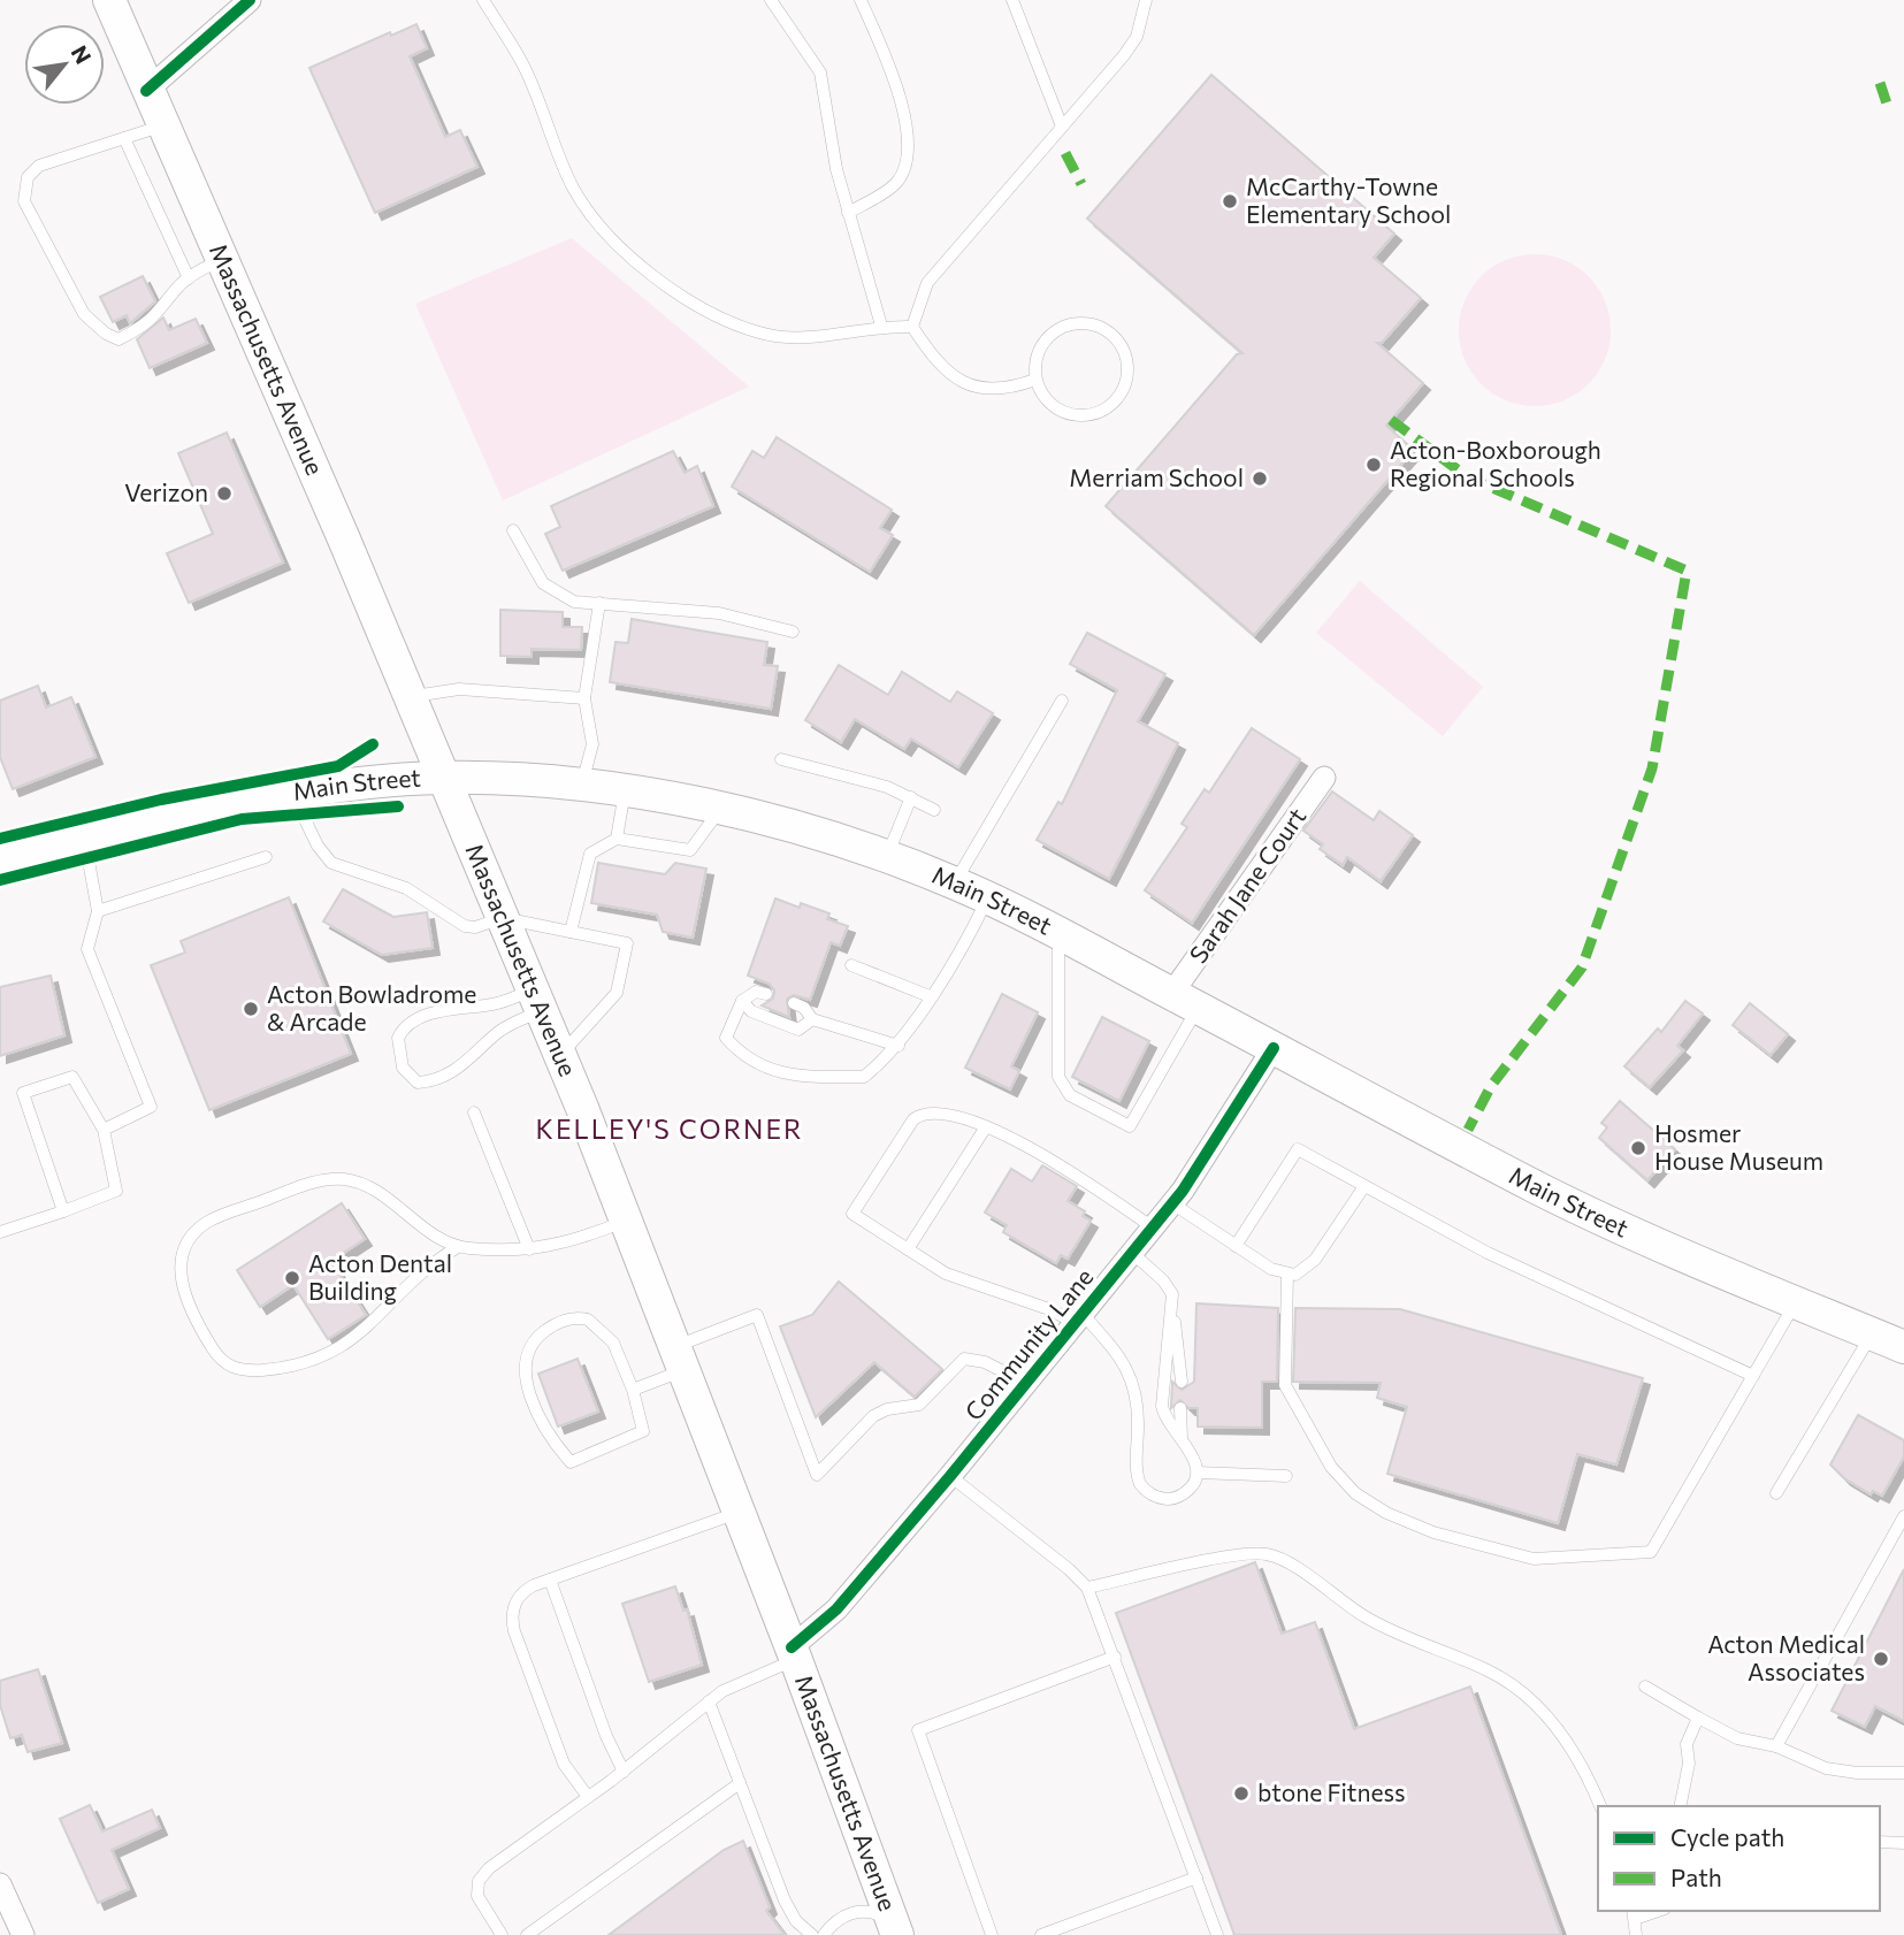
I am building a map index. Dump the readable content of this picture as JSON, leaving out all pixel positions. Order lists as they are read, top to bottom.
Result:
{
  "streets": {
    "main road": ["Massachusetts Avenue", "Main Street"],
    "street": ["Sarah Jane Court", "Community Lane"]
  },
  "crossings": [
    ["Massachusetts Avenue", "Main Street"],
    ["Massachusetts Avenue", "Community Lane"],
    ["Main Street", "Sarah Jane Court"],
    ["Main Street", "Community Lane"]
  ],
  "districts": ["KELLEY'S CORNER"],
  "places": [
    "McCarthy-Towne Elementary School",
    "Acton-Boxborough Regional Schools",
    "Merriam School",
    "Verizon",
    "Acton Bowladrome & Arcade",
    "Hosmer House Museum",
    "Acton Dental Building",
    "Acton Medical Associates",
    "btone Fitness"
  ],
  "legend": ["Cycle path", "Path"],
  "north": "top right"
}
